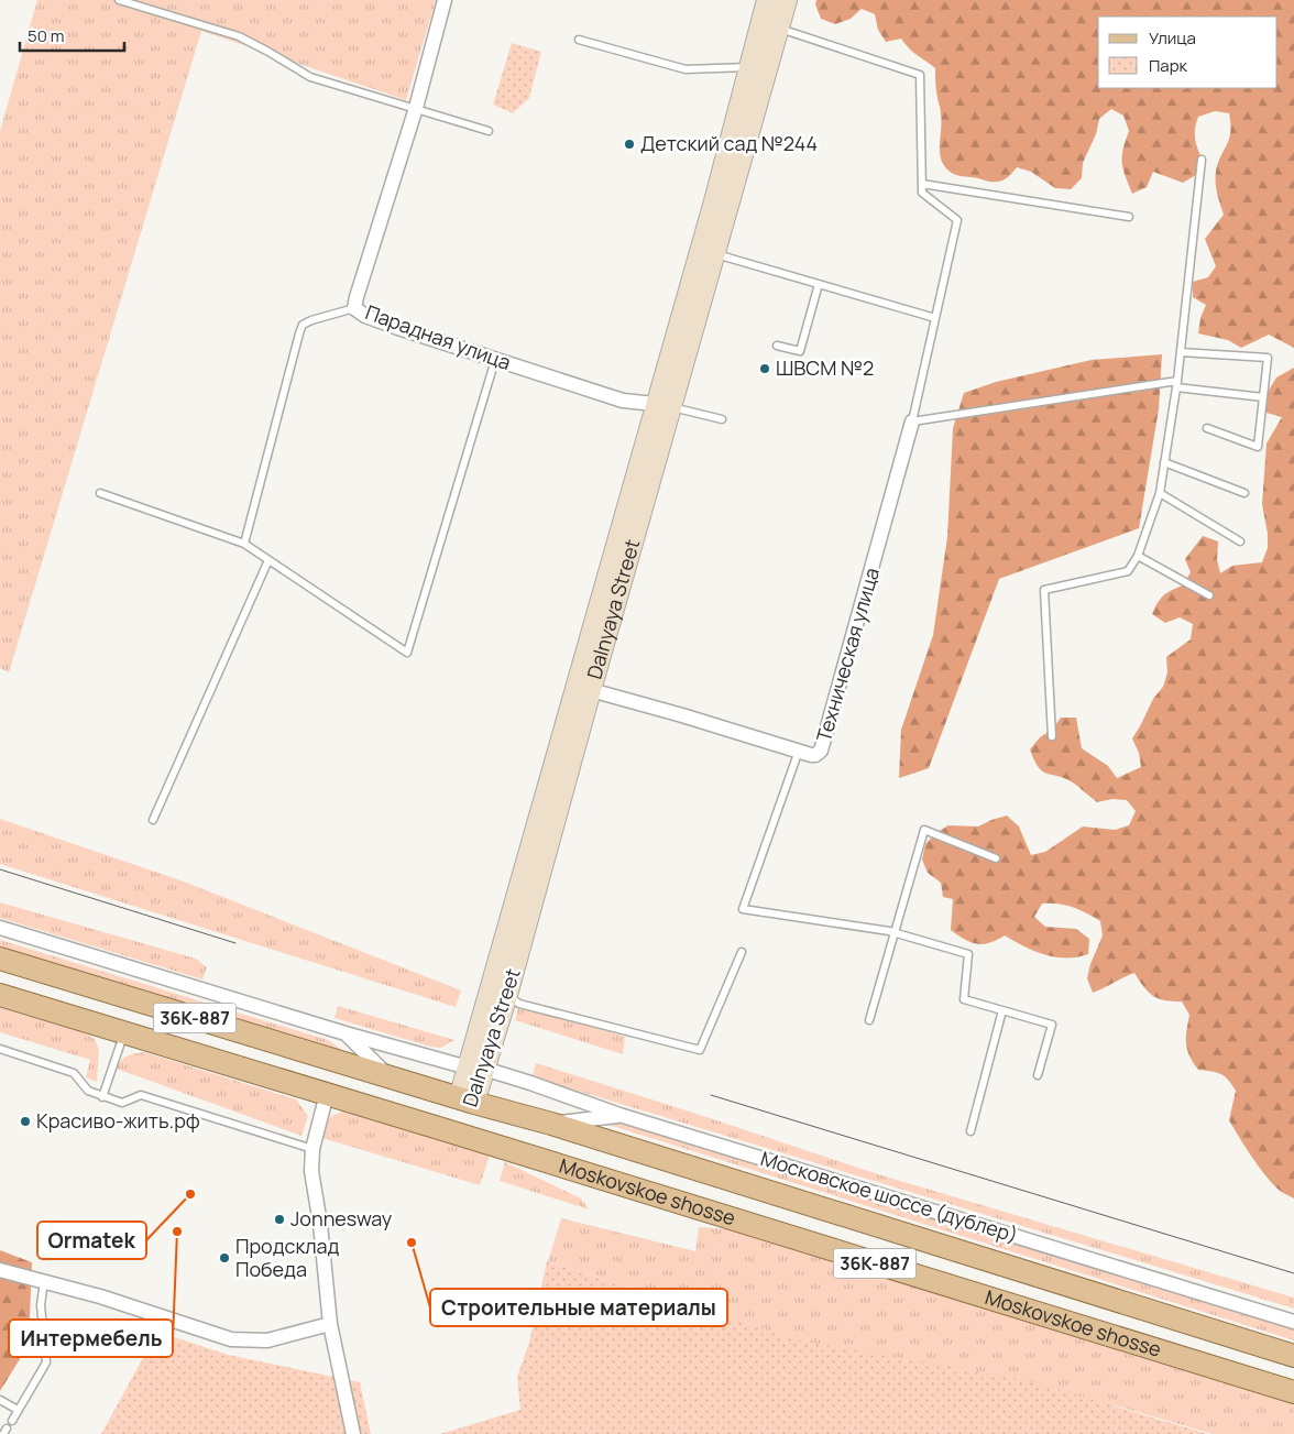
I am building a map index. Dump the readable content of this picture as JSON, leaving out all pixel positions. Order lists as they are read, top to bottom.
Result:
{
  "streets": {
    "main road": ["Dalnyaya Street", "36К-887", "Moskovskoe shosse"],
    "street": ["Парадная улица", "Техническая улица", "Московское шоссе (дублер)"]
  },
  "crossings": [
    ["Парадная улица", "Dalnyaya Street"],
    ["Dalnyaya Street", "Техническая улица"],
    ["Dalnyaya Street", "Moskovskoe shosse"],
    ["Dalnyaya Street", "Московское шоссе (дублер)"]
  ],
  "places": [
    "Детский сад №244",
    "ШВСМ №2",
    "Красиво-жить.рф",
    "Ormatek",
    "Jonnesway",
    "Интермебель",
    "Строительные материалы",
    "Продсклад Победа"
  ],
  "legend": ["Улица", "Парк"],
  "scale_bar": "50 m"
}
